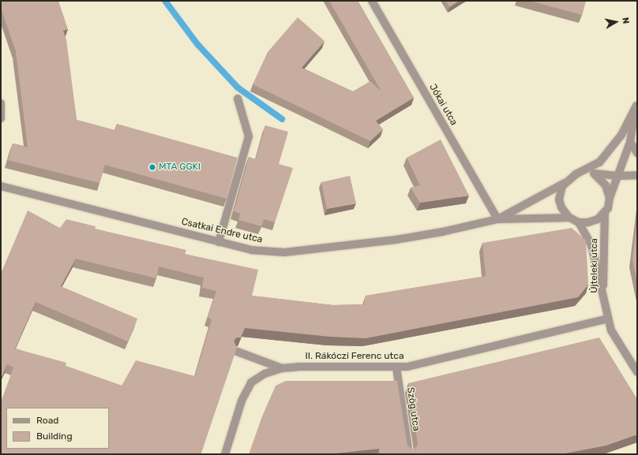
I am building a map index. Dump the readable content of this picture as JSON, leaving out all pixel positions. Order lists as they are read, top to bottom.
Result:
{
  "streets": {
    "street": [
      "Jókai utca",
      "Csatkai Endre utca",
      "Újteleki utca",
      "II. Rákóczi Ferenc utca",
      "Szög utca"
    ]
  },
  "crossings": [
    ["Jókai utca", "Csatkai Endre utca"],
    ["Csatkai Endre utca", "Újteleki utca"],
    ["Újteleki utca", "II. Rákóczi Ferenc utca"],
    ["II. Rákóczi Ferenc utca", "Szög utca"]
  ],
  "places": ["MTA GGKI"],
  "legend": ["Road", "Building"],
  "north": "right"
}
